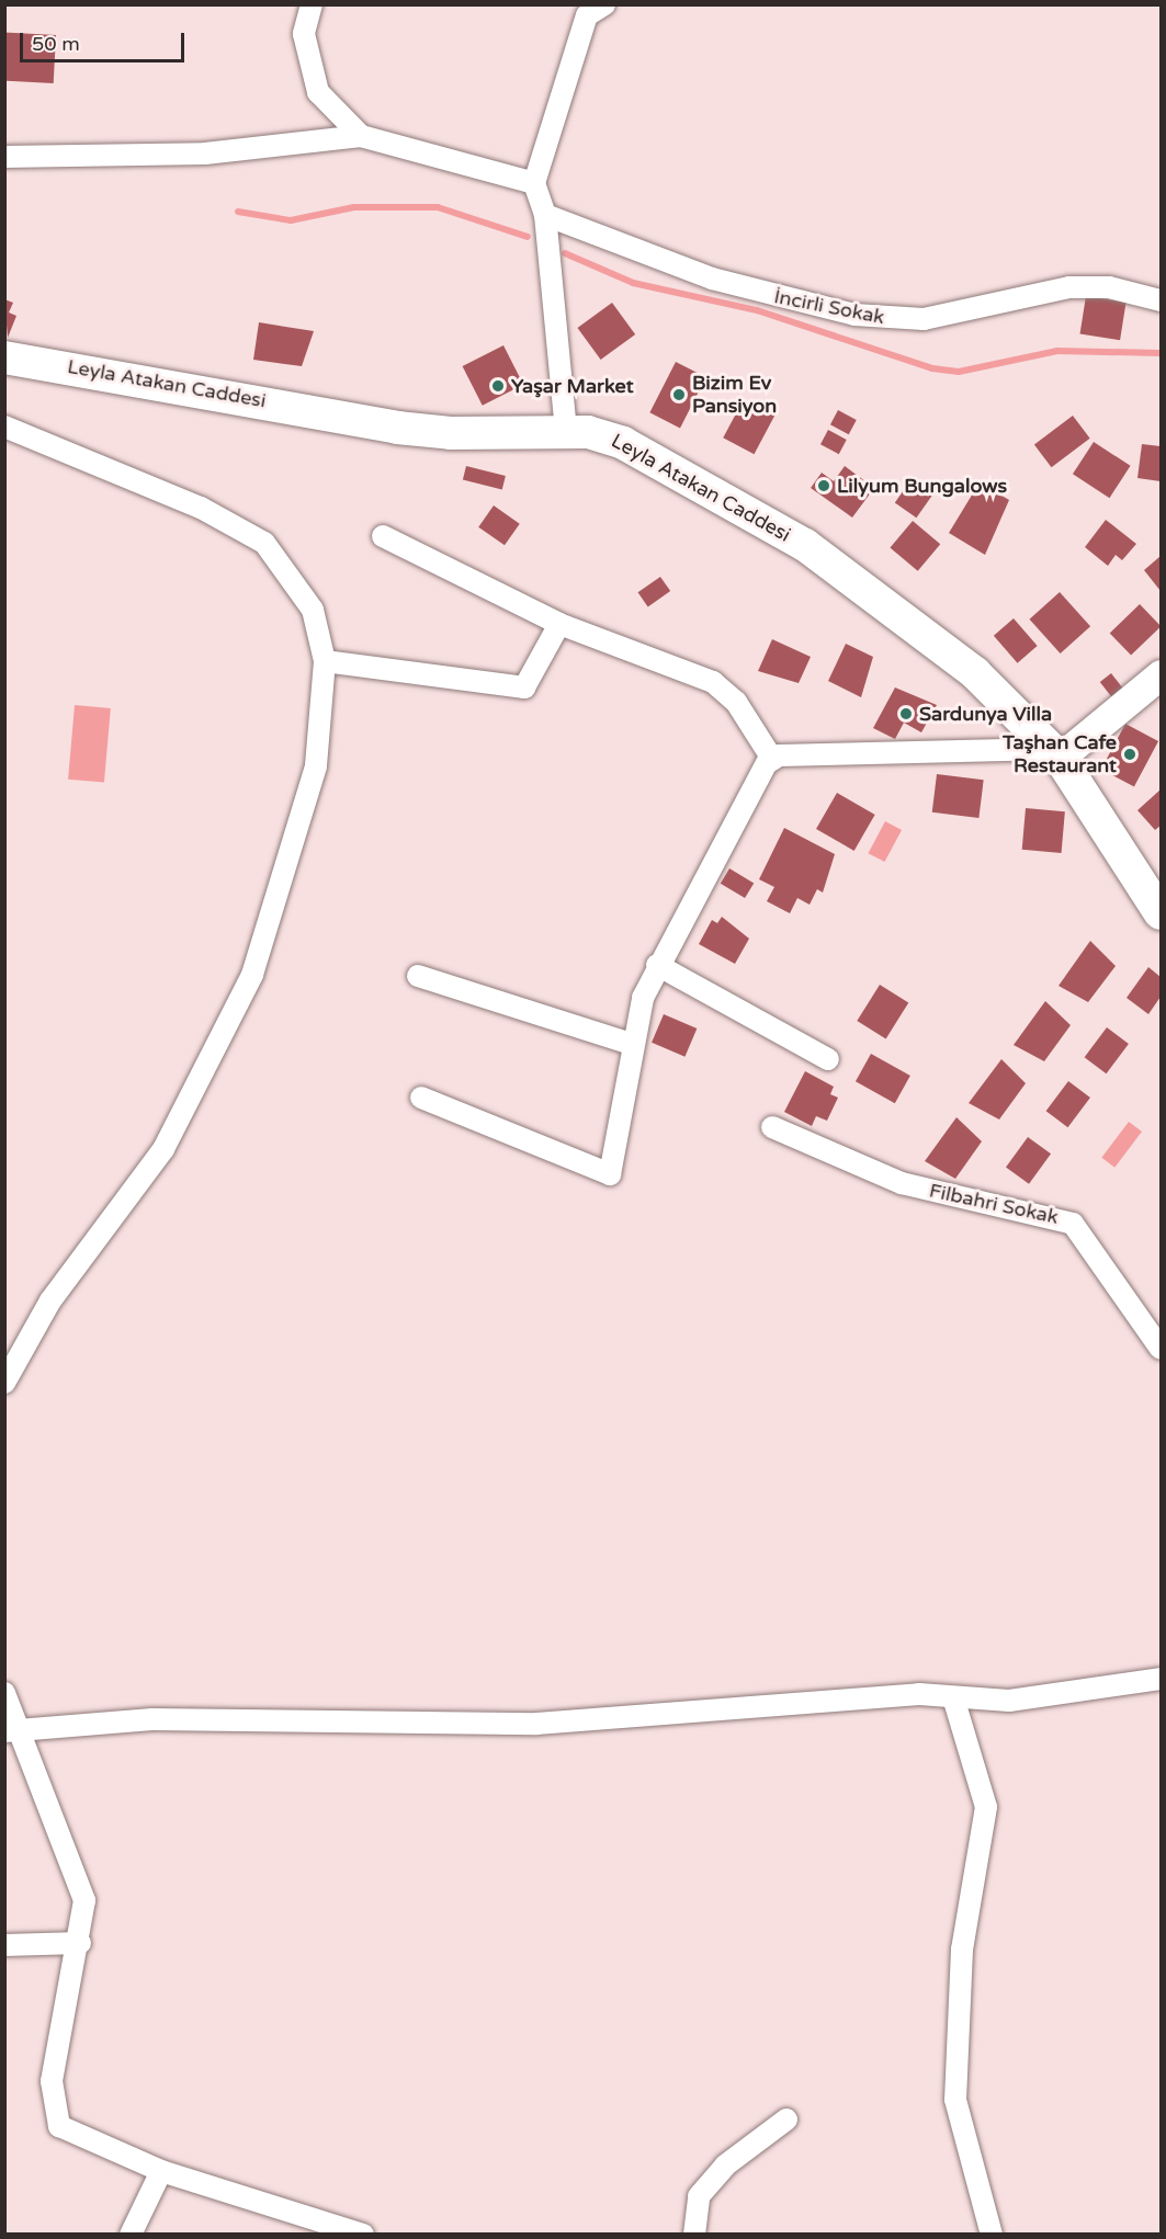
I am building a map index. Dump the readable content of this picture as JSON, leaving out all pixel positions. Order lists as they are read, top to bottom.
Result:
{
  "streets": {
    "main road": ["Leyla Atakan Caddesi"],
    "street": ["İncirli Sokak", "Filbahri Sokak"]
  },
  "places": [
    "Yaşar Market",
    "Bizim Ev Pansiyon",
    "Lilyum Bungalows",
    "Sardunya Villa",
    "Taşhan Cafe Restaurant"
  ],
  "scale_bar": "50 m"
}
